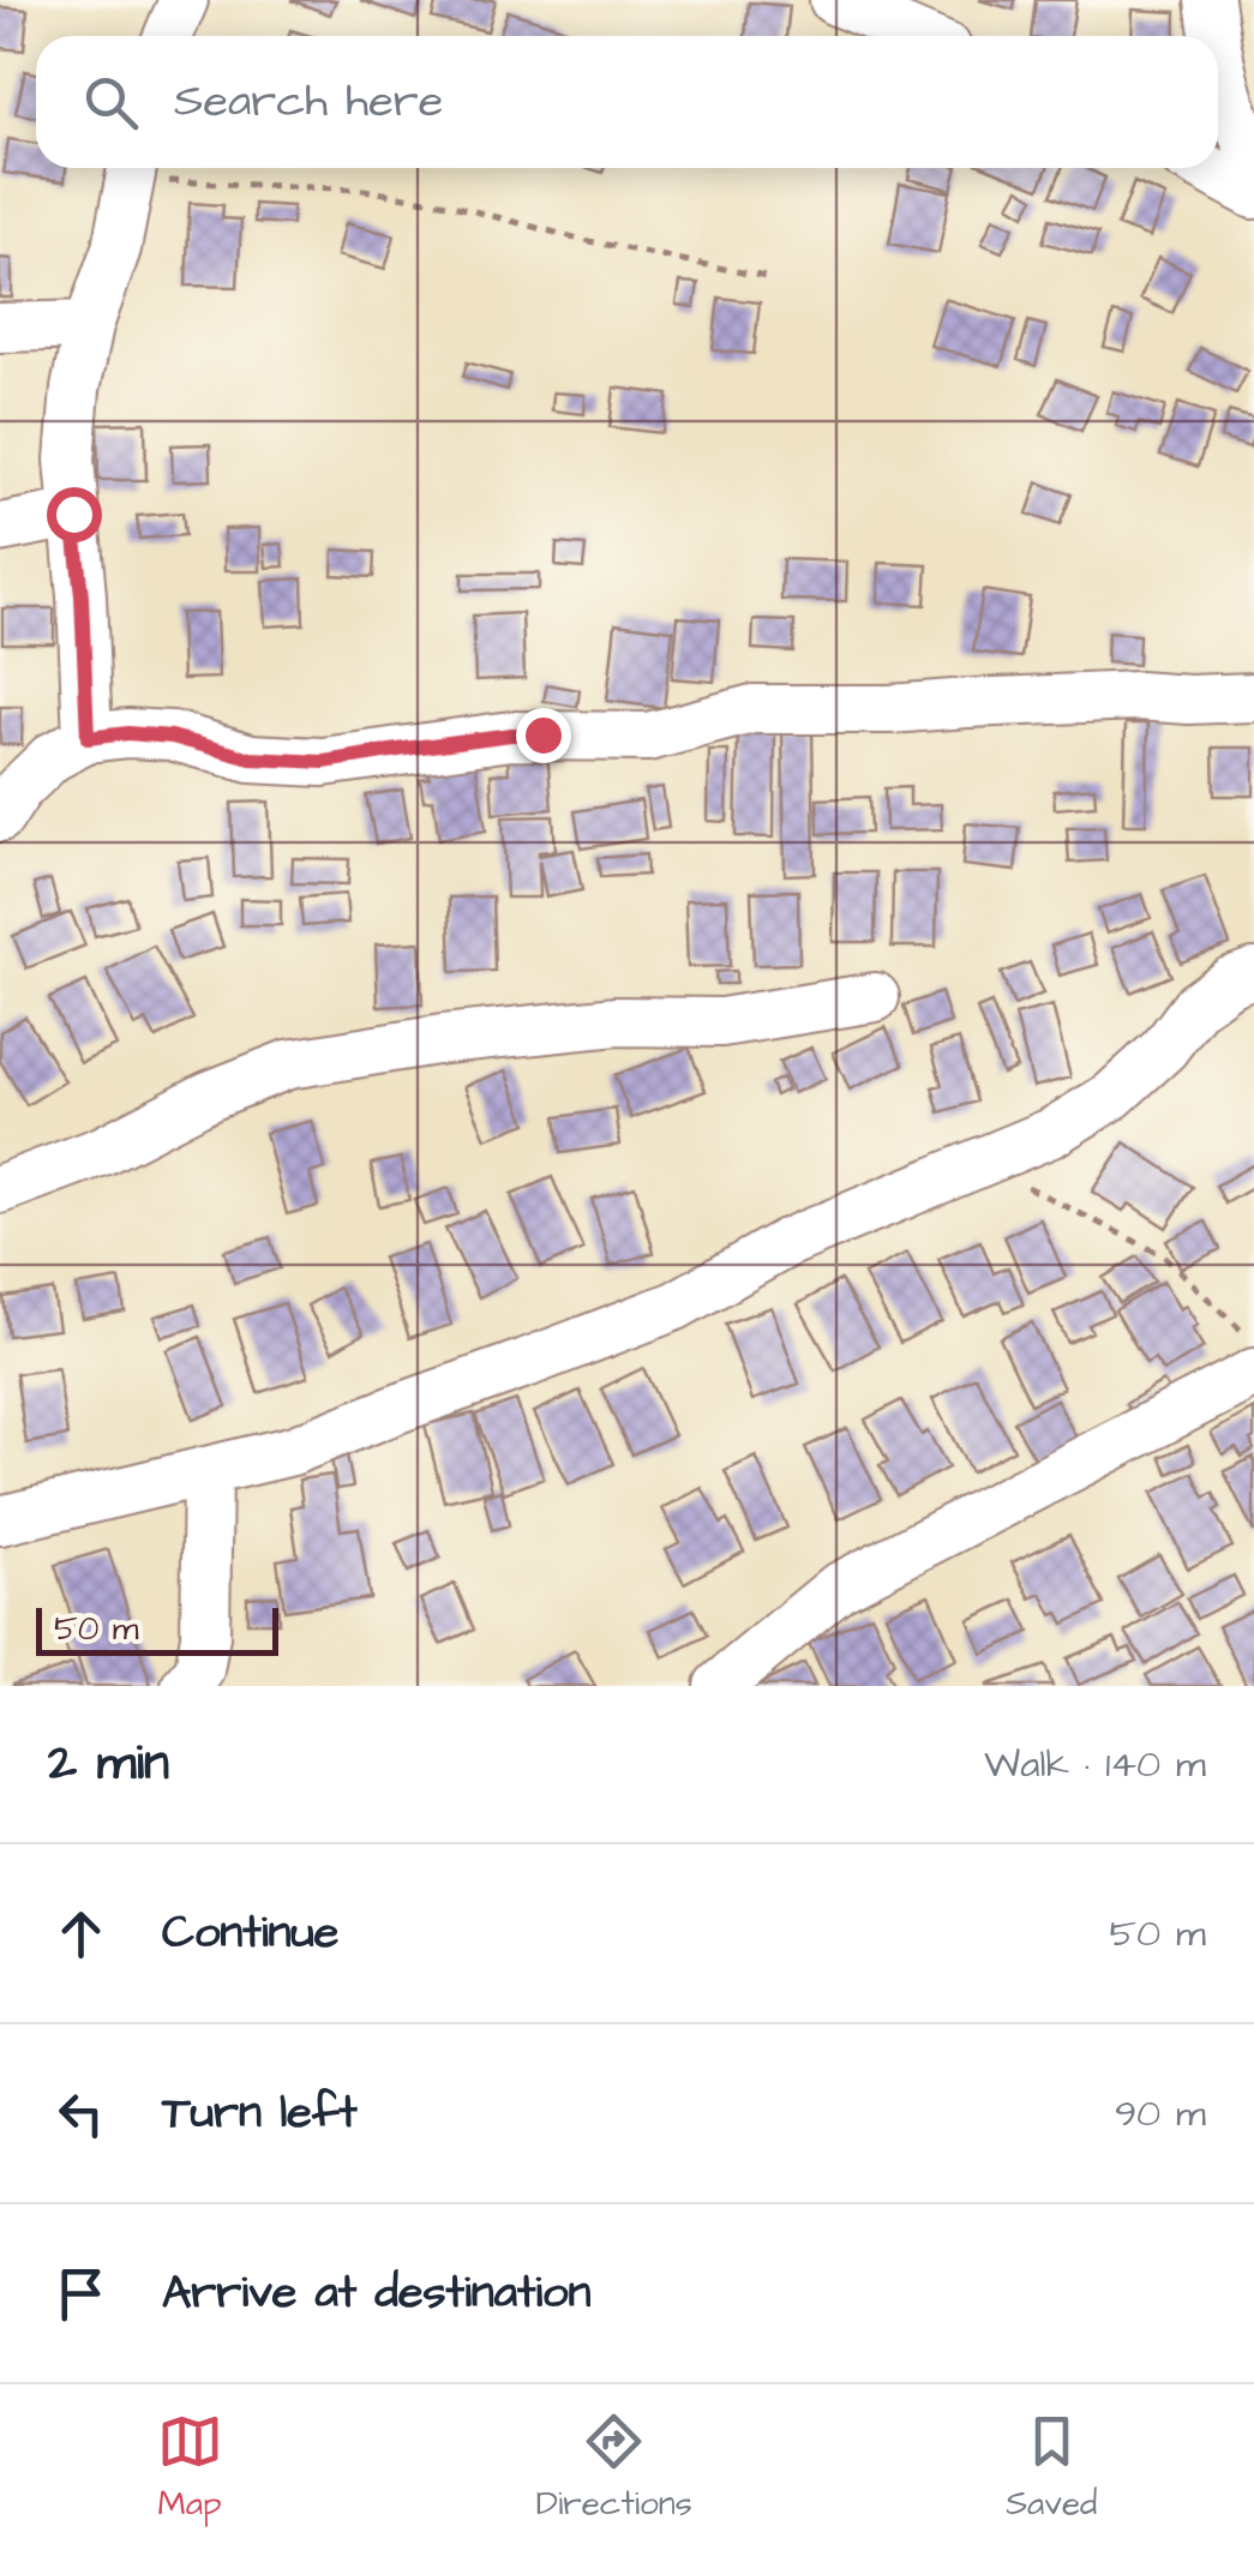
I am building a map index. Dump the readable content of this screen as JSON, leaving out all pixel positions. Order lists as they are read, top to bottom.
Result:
{
  "scale_bar": "50 m",
  "page": {
    "search": "Search here",
    "scale": "50 m",
    "heading": ["2 min", "Walk · 140 m"],
    "list": [
      ["Continue", "50 m"],
      ["Turn left", "90 m"],
      "Arrive at destination"
    ],
    "nav": ["Map", "Directions", "Saved"]
  }
}
